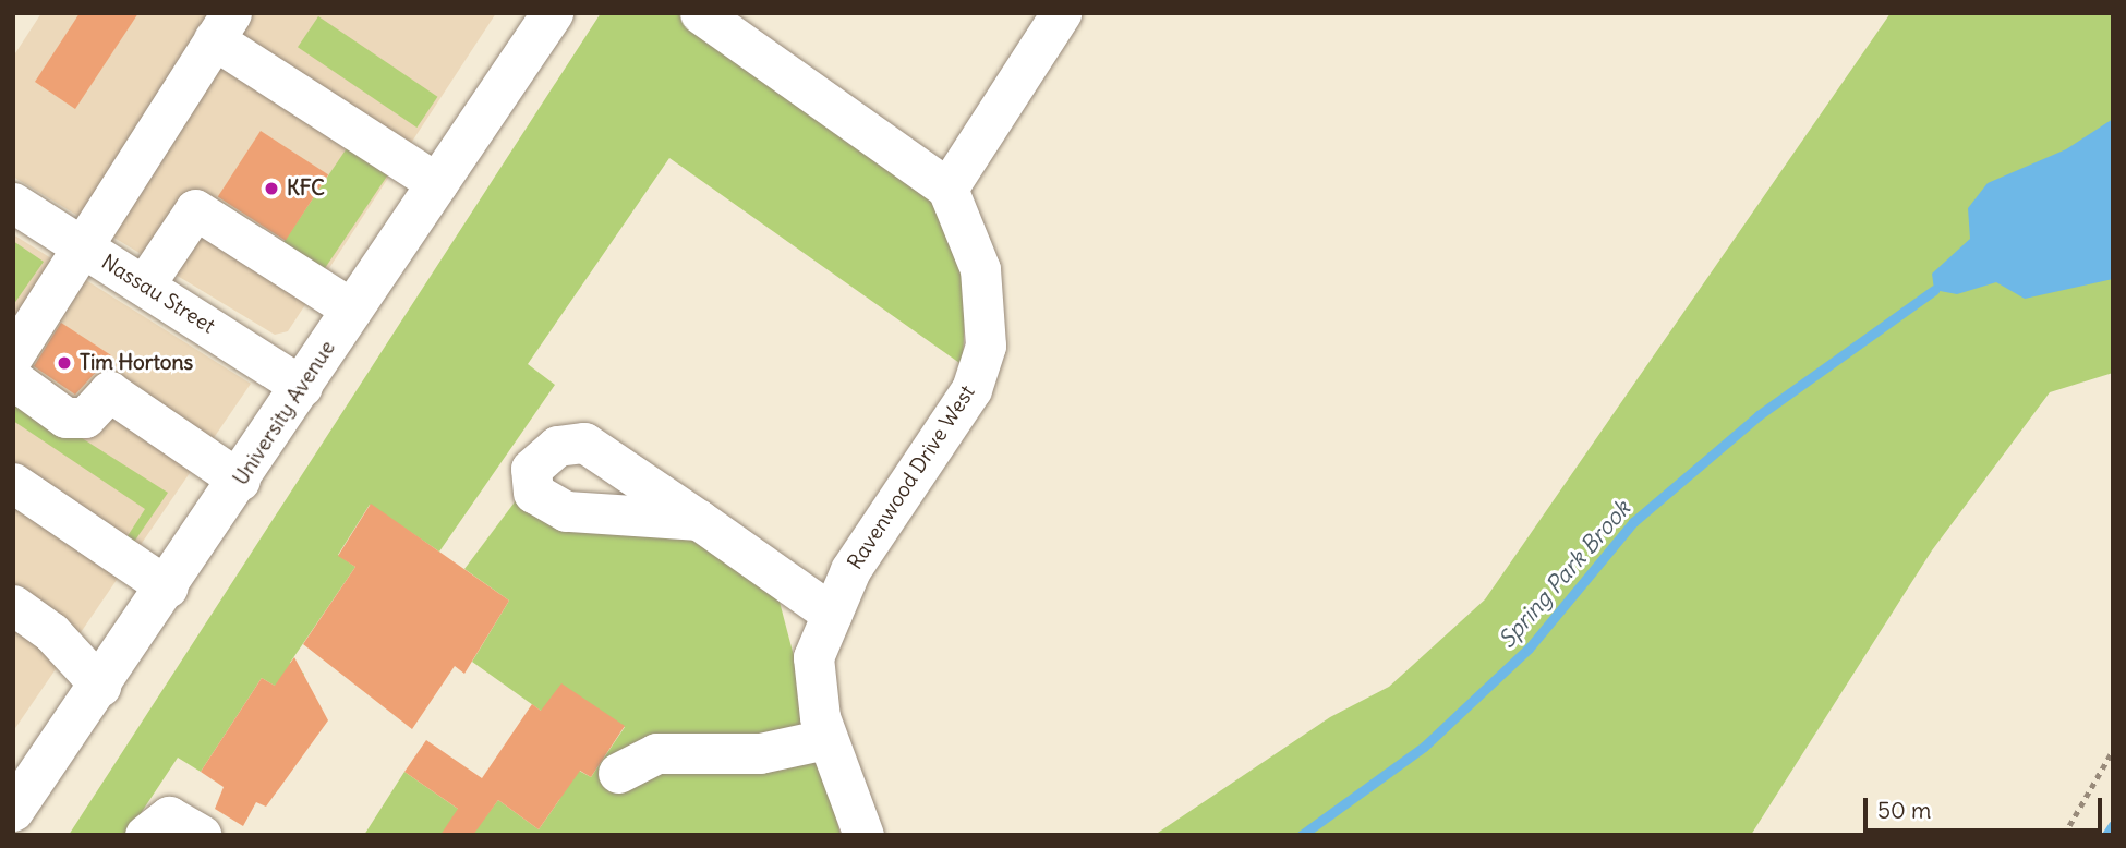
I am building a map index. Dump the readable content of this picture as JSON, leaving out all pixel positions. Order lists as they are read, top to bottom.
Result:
{
  "streets": {
    "main road": ["University Avenue"],
    "street": ["Nassau Street", "Ravenwood Drive West"]
  },
  "crossings": [
    ["Nassau Street", "University Avenue"]
  ],
  "water": ["Spring Park Brook"],
  "places": ["KFC", "Tim Hortons"],
  "scale_bar": "50 m"
}
